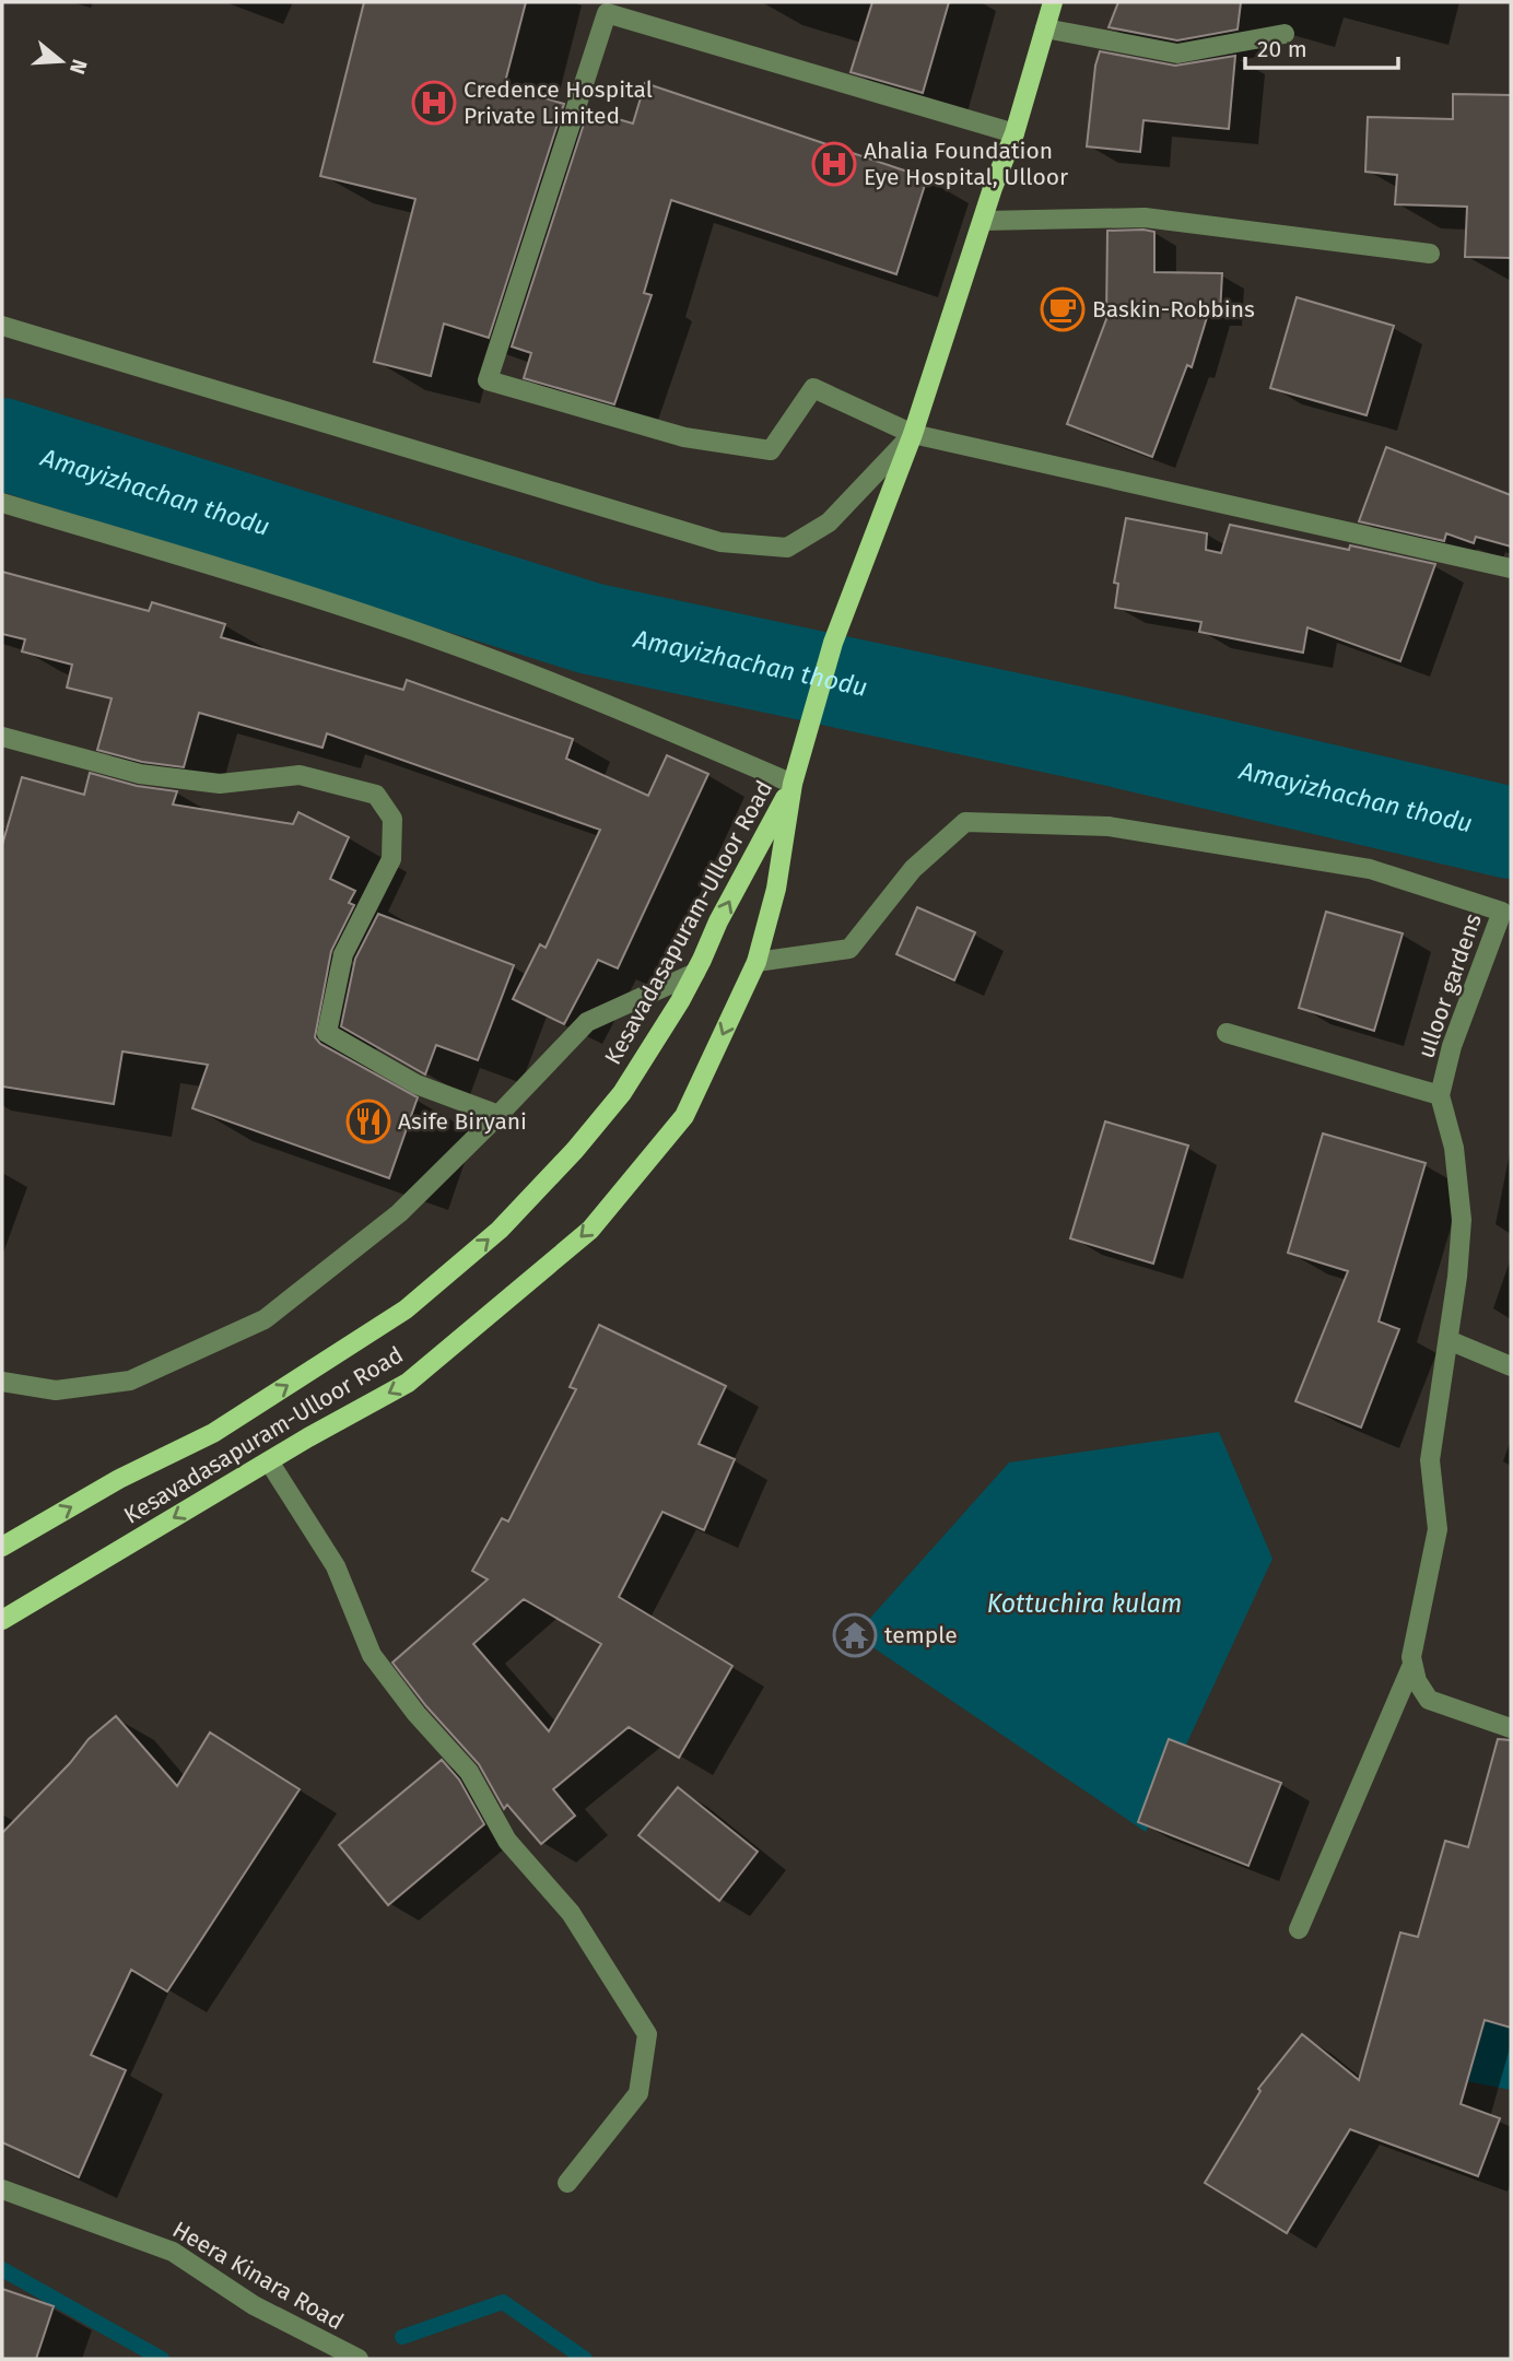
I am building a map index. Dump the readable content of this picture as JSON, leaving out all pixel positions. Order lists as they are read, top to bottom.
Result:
{
  "streets": {
    "main road": ["Kesavadasapuram-Ulloor Road"],
    "street": ["ulloor gardens", "Heera Kinara Road"]
  },
  "crossings": [
    ["Kesavadasapuram-Ulloor Road", "ulloor gardens"]
  ],
  "water": ["Amayizhachan thodu", "Kottuchira kulam"],
  "places": {
    "hospital": ["Credence Hospital Private Limited", "Ahalia Foundation Eye Hospital, Ulloor"],
    "cafe": ["Baskin-Robbins"],
    "restaurant": ["Asife Biryani"],
    "temple": ["temple"]
  },
  "scale_bar": "20 m",
  "north": "right"
}
